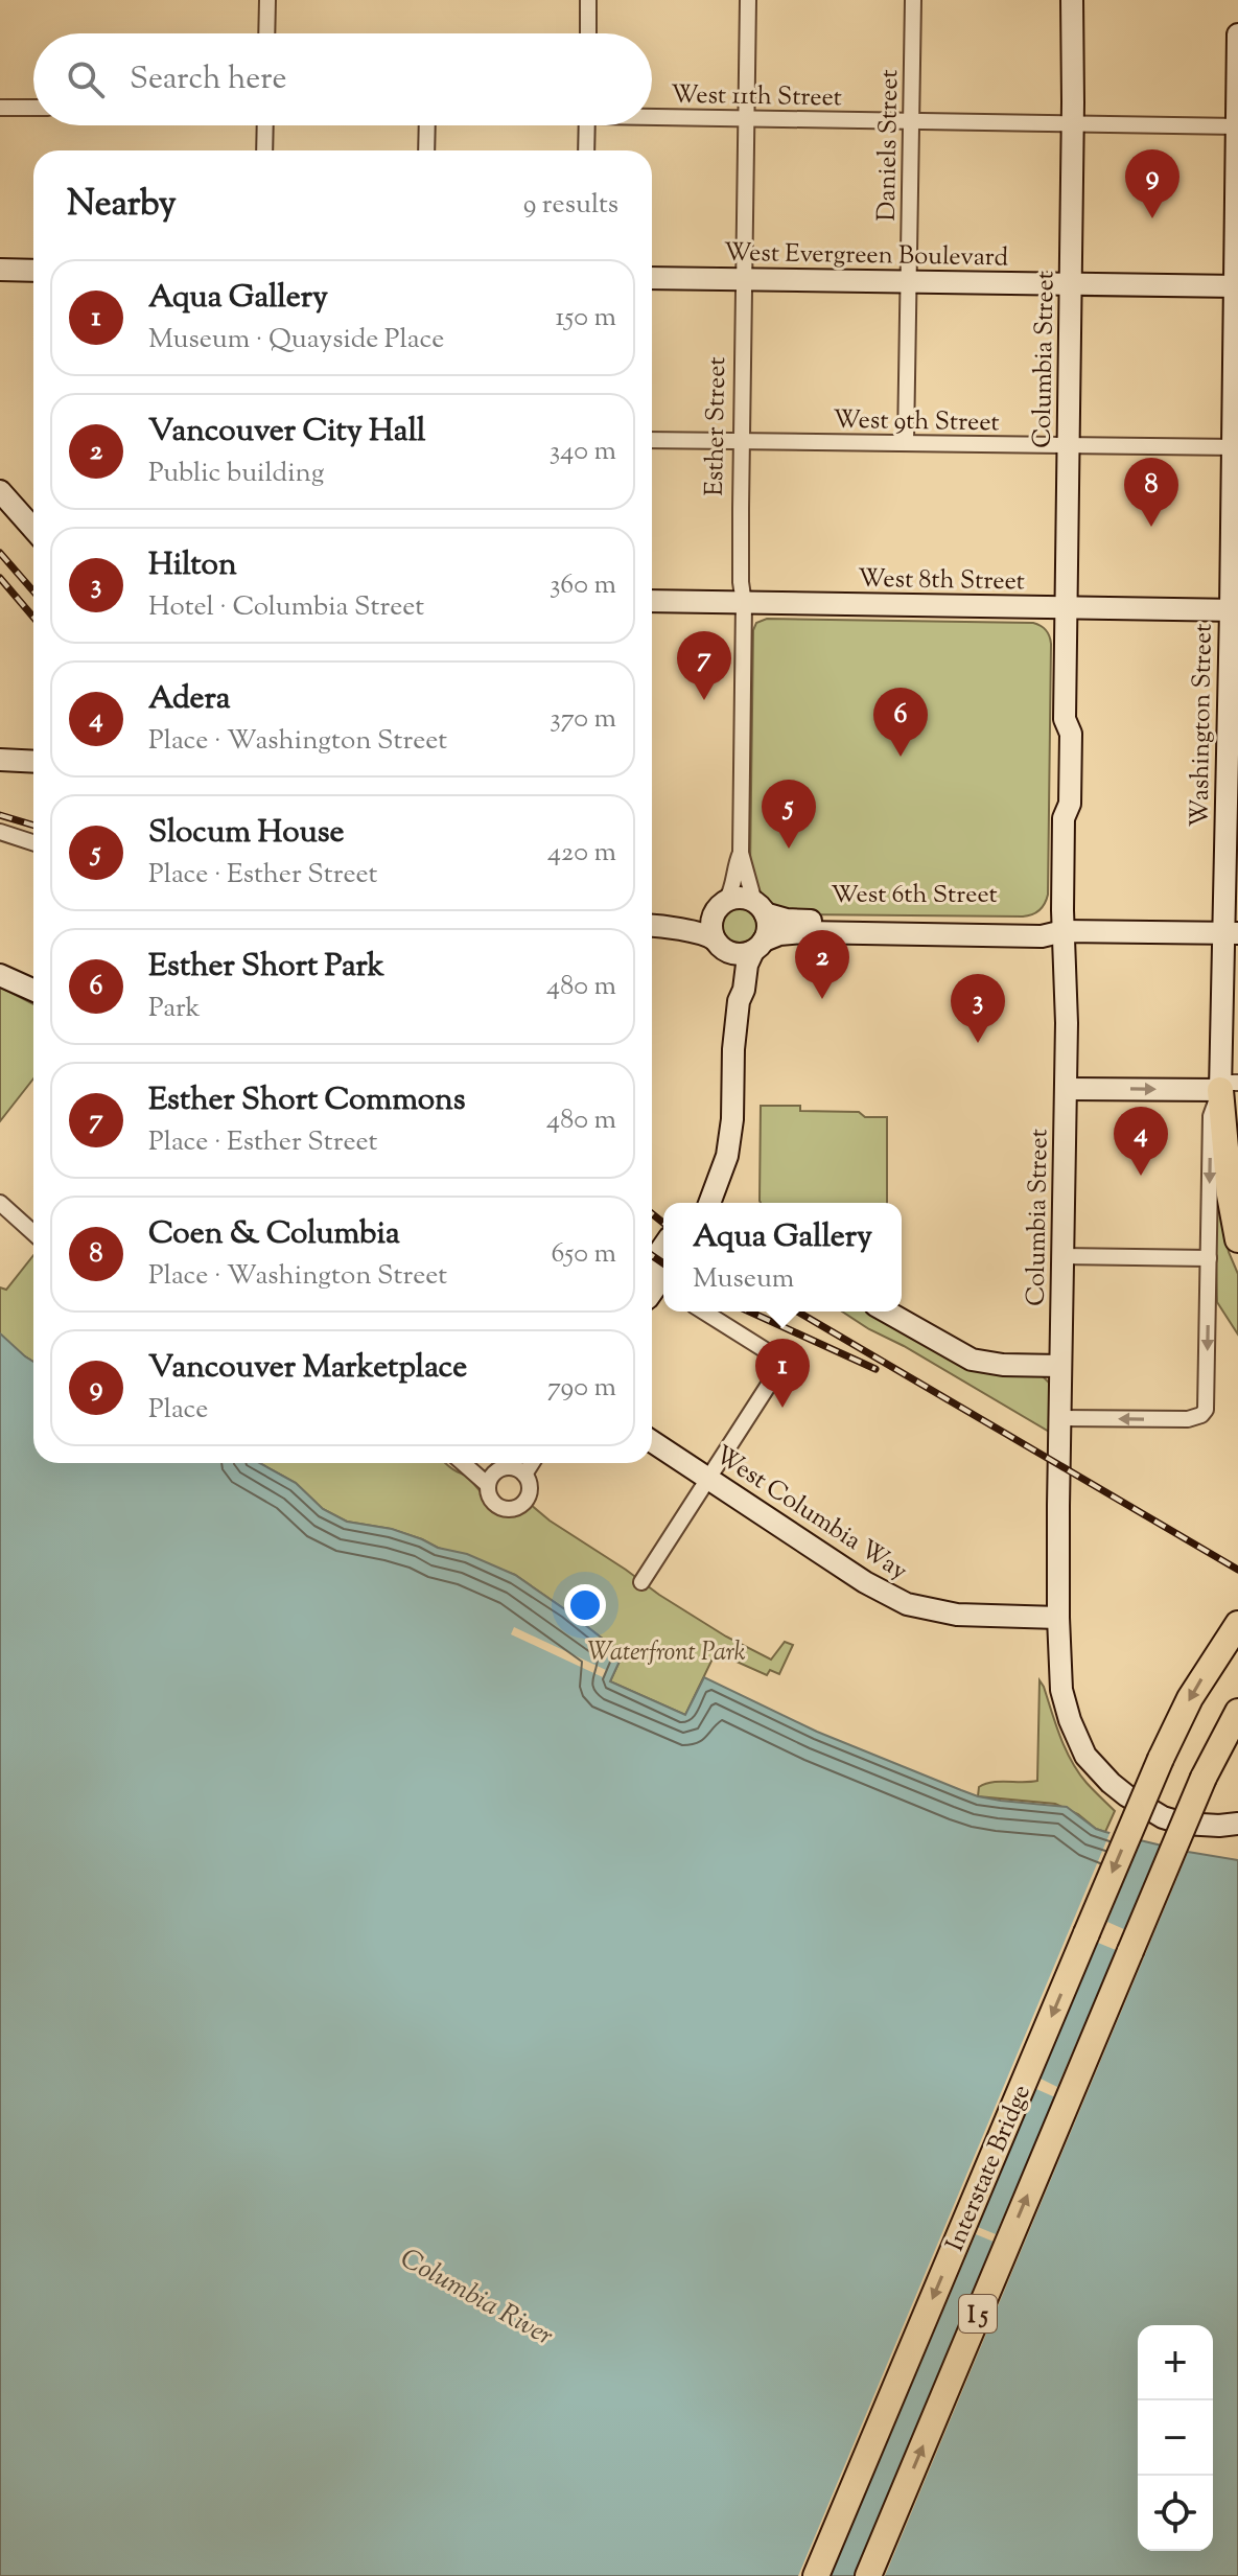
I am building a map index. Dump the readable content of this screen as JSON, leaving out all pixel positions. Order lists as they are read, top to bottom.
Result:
{
  "streets": {
    "highway": ["Interstate Bridge", "I 5"],
    "street": [
      "West 11th Street",
      "Daniels Street",
      "West Evergreen Boulevard",
      "Columbia Street",
      "West 9th Street",
      "Esther Street",
      "West 8th Street",
      "Washington Street",
      "West 6th Street",
      "West Columbia Way"
    ]
  },
  "crossings": [
    ["West 11th Street", "Daniels Street"],
    ["West 11th Street", "Columbia Street"],
    ["West 11th Street", "Esther Street"],
    ["West 11th Street", "Washington Street"],
    ["Daniels Street", "West Evergreen Boulevard"],
    ["Daniels Street", "West 9th Street"],
    ["West Evergreen Boulevard", "Columbia Street"],
    ["West Evergreen Boulevard", "Esther Street"],
    ["West Evergreen Boulevard", "Washington Street"],
    ["Columbia Street", "West 9th Street"],
    ["Columbia Street", "West 8th Street"],
    ["Columbia Street", "Washington Street"],
    ["Columbia Street", "West 6th Street"],
    ["Columbia Street", "West Columbia Way"],
    ["West 9th Street", "Esther Street"],
    ["West 9th Street", "Washington Street"],
    ["Esther Street", "West 8th Street"],
    ["Esther Street", "West 6th Street"],
    ["West 8th Street", "Washington Street"],
    ["Washington Street", "West 6th Street"],
    ["Interstate Bridge", "I 5"]
  ],
  "water": ["Columbia River"],
  "parks": ["Waterfront Park"],
  "page": {
    "search": "Search here",
    "pins": [
      "9",
      "8",
      "7",
      "6",
      "5",
      "2",
      "3",
      "4",
      "1"
    ],
    "heading": ["Nearby", "9 results"],
    "list": [
      {
        "mark": "1",
        "name": "Aqua Gallery",
        "note": "Museum · Quayside Place",
        "value": "150 m"
      },
      {
        "mark": "2",
        "name": "Vancouver City Hall",
        "note": "Public building",
        "value": "340 m"
      },
      {
        "mark": "3",
        "name": "Hilton",
        "note": "Hotel · Columbia Street",
        "value": "360 m"
      },
      {
        "mark": "4",
        "name": "Adera",
        "note": "Place · Washington Street",
        "value": "370 m"
      },
      {
        "mark": "5",
        "name": "Slocum House",
        "note": "Place · Esther Street",
        "value": "420 m"
      },
      {
        "mark": "6",
        "name": "Esther Short Park",
        "note": "Park",
        "value": "480 m"
      },
      {
        "mark": "7",
        "name": "Esther Short Commons",
        "note": "Place · Esther Street",
        "value": "480 m"
      },
      {
        "mark": "8",
        "name": "Coen & Columbia",
        "note": "Place · Washington Street",
        "value": "650 m"
      },
      {
        "mark": "9",
        "name": "Vancouver Marketplace",
        "note": "Place",
        "value": "790 m"
      }
    ],
    "popup": ["Aqua Gallery", "Museum"],
    "map_buttons": ["+", "−"]
  }
}
